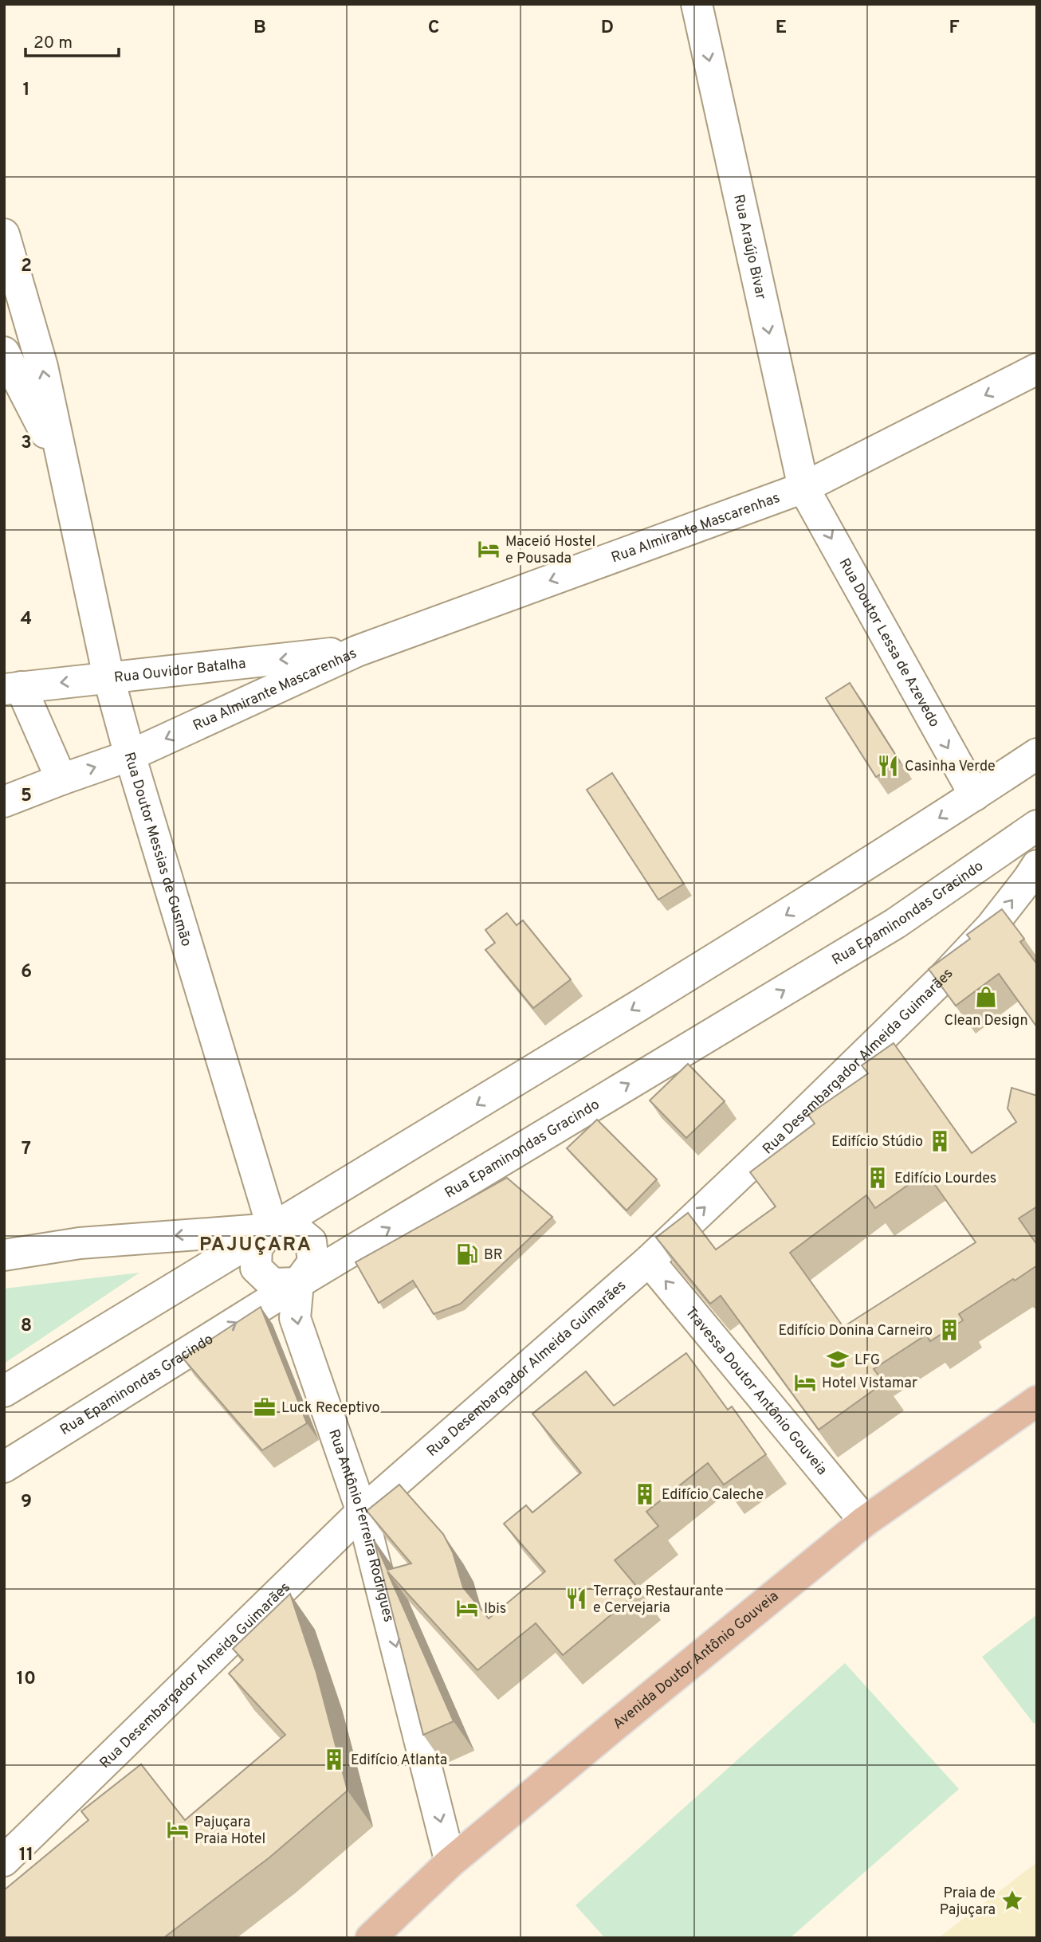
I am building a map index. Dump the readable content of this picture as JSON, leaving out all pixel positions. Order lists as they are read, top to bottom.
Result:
{
  "streets": {
    "main road": ["Avenida Doutor Antônio Gouveia"],
    "street": [
      "Rua Araújo Bivar",
      "Rua Almirante Mascarenhas",
      "Rua Doutor Lessa de Azevedo",
      "Rua Ouvidor Batalha",
      "Rua Doutor Messias de Gusmão",
      "Rua Epaminondas Gracindo",
      "Rua Desembargador Almeida Guimarães",
      "Travessa Doutor Antônio Gouveia",
      "Rua Antônio Ferreira Rodrigues"
    ]
  },
  "crossings": [
    ["Rua Araújo Bivar", "Rua Almirante Mascarenhas"],
    ["Rua Araújo Bivar", "Rua Doutor Lessa de Azevedo"],
    ["Rua Almirante Mascarenhas", "Rua Doutor Lessa de Azevedo"],
    ["Rua Almirante Mascarenhas", "Rua Ouvidor Batalha"],
    ["Rua Almirante Mascarenhas", "Rua Doutor Messias de Gusmão"],
    ["Rua Ouvidor Batalha", "Rua Doutor Messias de Gusmão"],
    ["Rua Doutor Messias de Gusmão", "Rua Epaminondas Gracindo"],
    ["Rua Doutor Messias de Gusmão", "Rua Antônio Ferreira Rodrigues"],
    ["Rua Epaminondas Gracindo", "Rua Antônio Ferreira Rodrigues"],
    ["Rua Desembargador Almeida Guimarães", "Travessa Doutor Antônio Gouveia"],
    ["Rua Desembargador Almeida Guimarães", "Rua Antônio Ferreira Rodrigues"],
    ["Travessa Doutor Antônio Gouveia", "Avenida Doutor Antônio Gouveia"],
    ["Rua Antônio Ferreira Rodrigues", "Avenida Doutor Antônio Gouveia"]
  ],
  "one_way": [
    "Rua Araújo Bivar",
    "Rua Almirante Mascarenhas",
    "Rua Doutor Lessa de Azevedo",
    "Rua Ouvidor Batalha",
    "Travessa Doutor Antônio Gouveia",
    "Rua Antônio Ferreira Rodrigues"
  ],
  "districts": ["PAJUÇARA"],
  "places": {
    "hotel": [
      "Maceió Hostel e Pousada",
      "Hotel Vistamar",
      "Ibis",
      "Pajuçara Praia Hotel"
    ],
    "restaurant": ["Casinha Verde", "Terraço Restaurante e Cervejaria"],
    "shop": ["Clean Design"],
    "building": [
      "Edifício Stúdio",
      "Edifício Lourdes",
      "Edifício Donina Carneiro",
      "Edifício Caleche",
      "Edifício Atlanta"
    ],
    "fuel station": ["BR"],
    "school or university": ["LFG"],
    "office": ["Luck Receptivo"],
    "place": ["Praia de Pajuçara"]
  },
  "scale_bar": "20 m",
  "grid": {
    "columns": [
      "B",
      "C",
      "D",
      "E",
      "F"
    ],
    "rows": [
      "1",
      "2",
      "3",
      "4",
      "5",
      "6",
      "7",
      "8",
      "9",
      "10",
      "11"
    ]
  }
}
